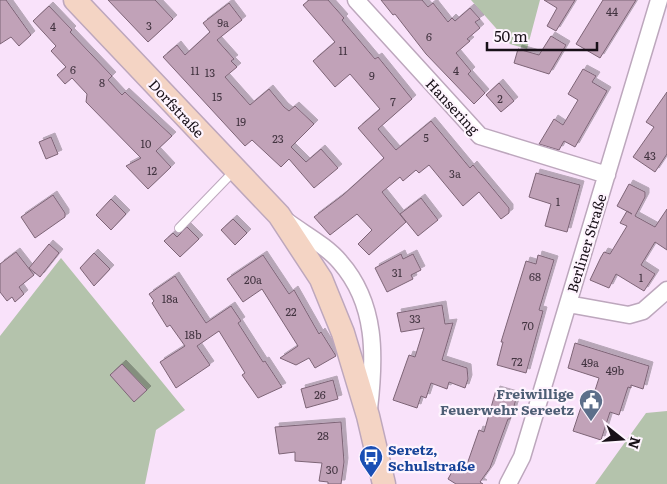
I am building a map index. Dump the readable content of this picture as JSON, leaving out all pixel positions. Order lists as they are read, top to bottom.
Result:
{
  "streets": {
    "main road": ["Dorfstraße"],
    "street": ["Hansering", "Berliner Straße"]
  },
  "crossings": [
    ["Hansering", "Berliner Straße"]
  ],
  "places": {
    "public building": ["Freiwillige Feuerwehr Sereetz"],
    "bus stop": ["Seretz, Schulstraße"]
  },
  "house_numbers": [
    "44",
    "9a",
    "3",
    "4",
    "6",
    "11",
    "6",
    "11",
    "4",
    "13",
    "9",
    "8",
    "15",
    "2",
    "7",
    "19",
    "5",
    "23",
    "10",
    "43",
    "12",
    "3a",
    "1",
    "31",
    "68",
    "1",
    "20a",
    "18a",
    "22",
    "33",
    "70",
    "18b",
    "72",
    "49a",
    "49b",
    "26",
    "28",
    "30"
  ],
  "scale_bar": "50 m",
  "north": "right"
}
